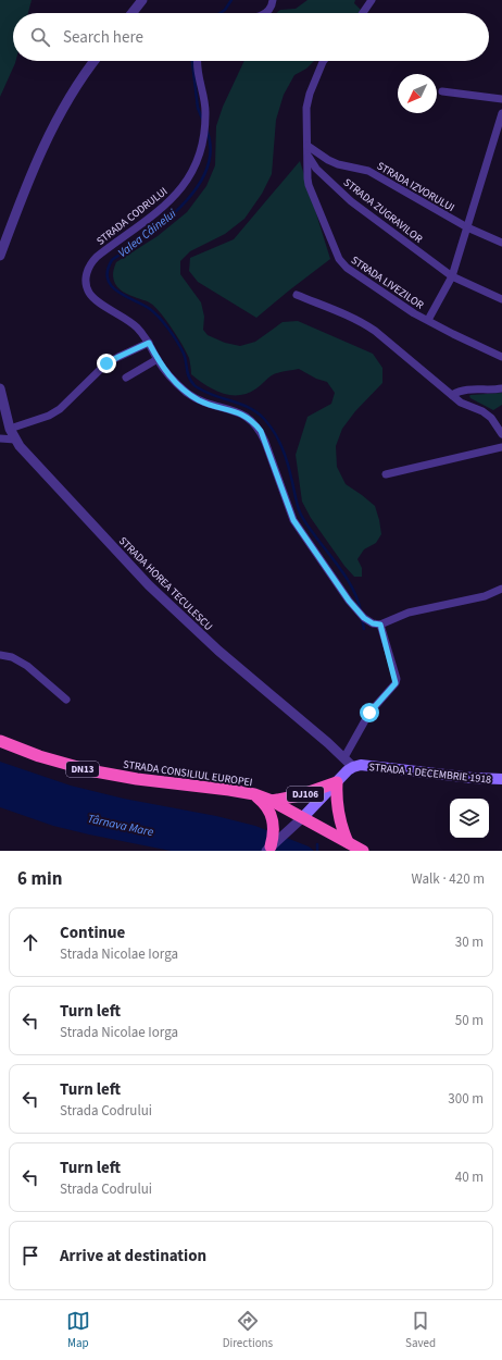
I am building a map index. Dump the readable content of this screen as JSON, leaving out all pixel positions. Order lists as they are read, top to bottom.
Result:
{
  "streets": {
    "highway": ["DN13", "STRADA CONSILIUL EUROPEI", "DJ106"],
    "main road": ["STRADA 1 DECEMBRIE 1918"],
    "street": [
      "STRADA IZVORULUI",
      "STRADA ZUGRAVILOR",
      "STRADA CODRULUI",
      "STRADA LIVEZILOR",
      "STRADA HOREA TECULESCU"
    ]
  },
  "crossings": [
    ["STRADA IZVORULUI", "STRADA LIVEZILOR"],
    ["STRADA ZUGRAVILOR", "STRADA LIVEZILOR"],
    ["STRADA HOREA TECULESCU", "STRADA 1 DECEMBRIE 1918"],
    ["STRADA CONSILIUL EUROPEI", "STRADA 1 DECEMBRIE 1918"],
    ["STRADA CONSILIUL EUROPEI", "DJ106"],
    ["STRADA 1 DECEMBRIE 1918", "DJ106"]
  ],
  "water": ["Valea Câinelui", "Târnava Mare"],
  "north": "bottom left",
  "page": {
    "search": "Search here",
    "heading": ["6 min", "Walk · 420 m"],
    "list": [
      ["Continue", "Strada Nicolae Iorga", "30 m"],
      ["Turn left", "Strada Nicolae Iorga", "50 m"],
      ["Turn left", "Strada Codrului", "300 m"],
      ["Turn left", "Strada Codrului", "40 m"],
      "Arrive at destination"
    ],
    "nav": ["Map", "Directions", "Saved"]
  }
}
